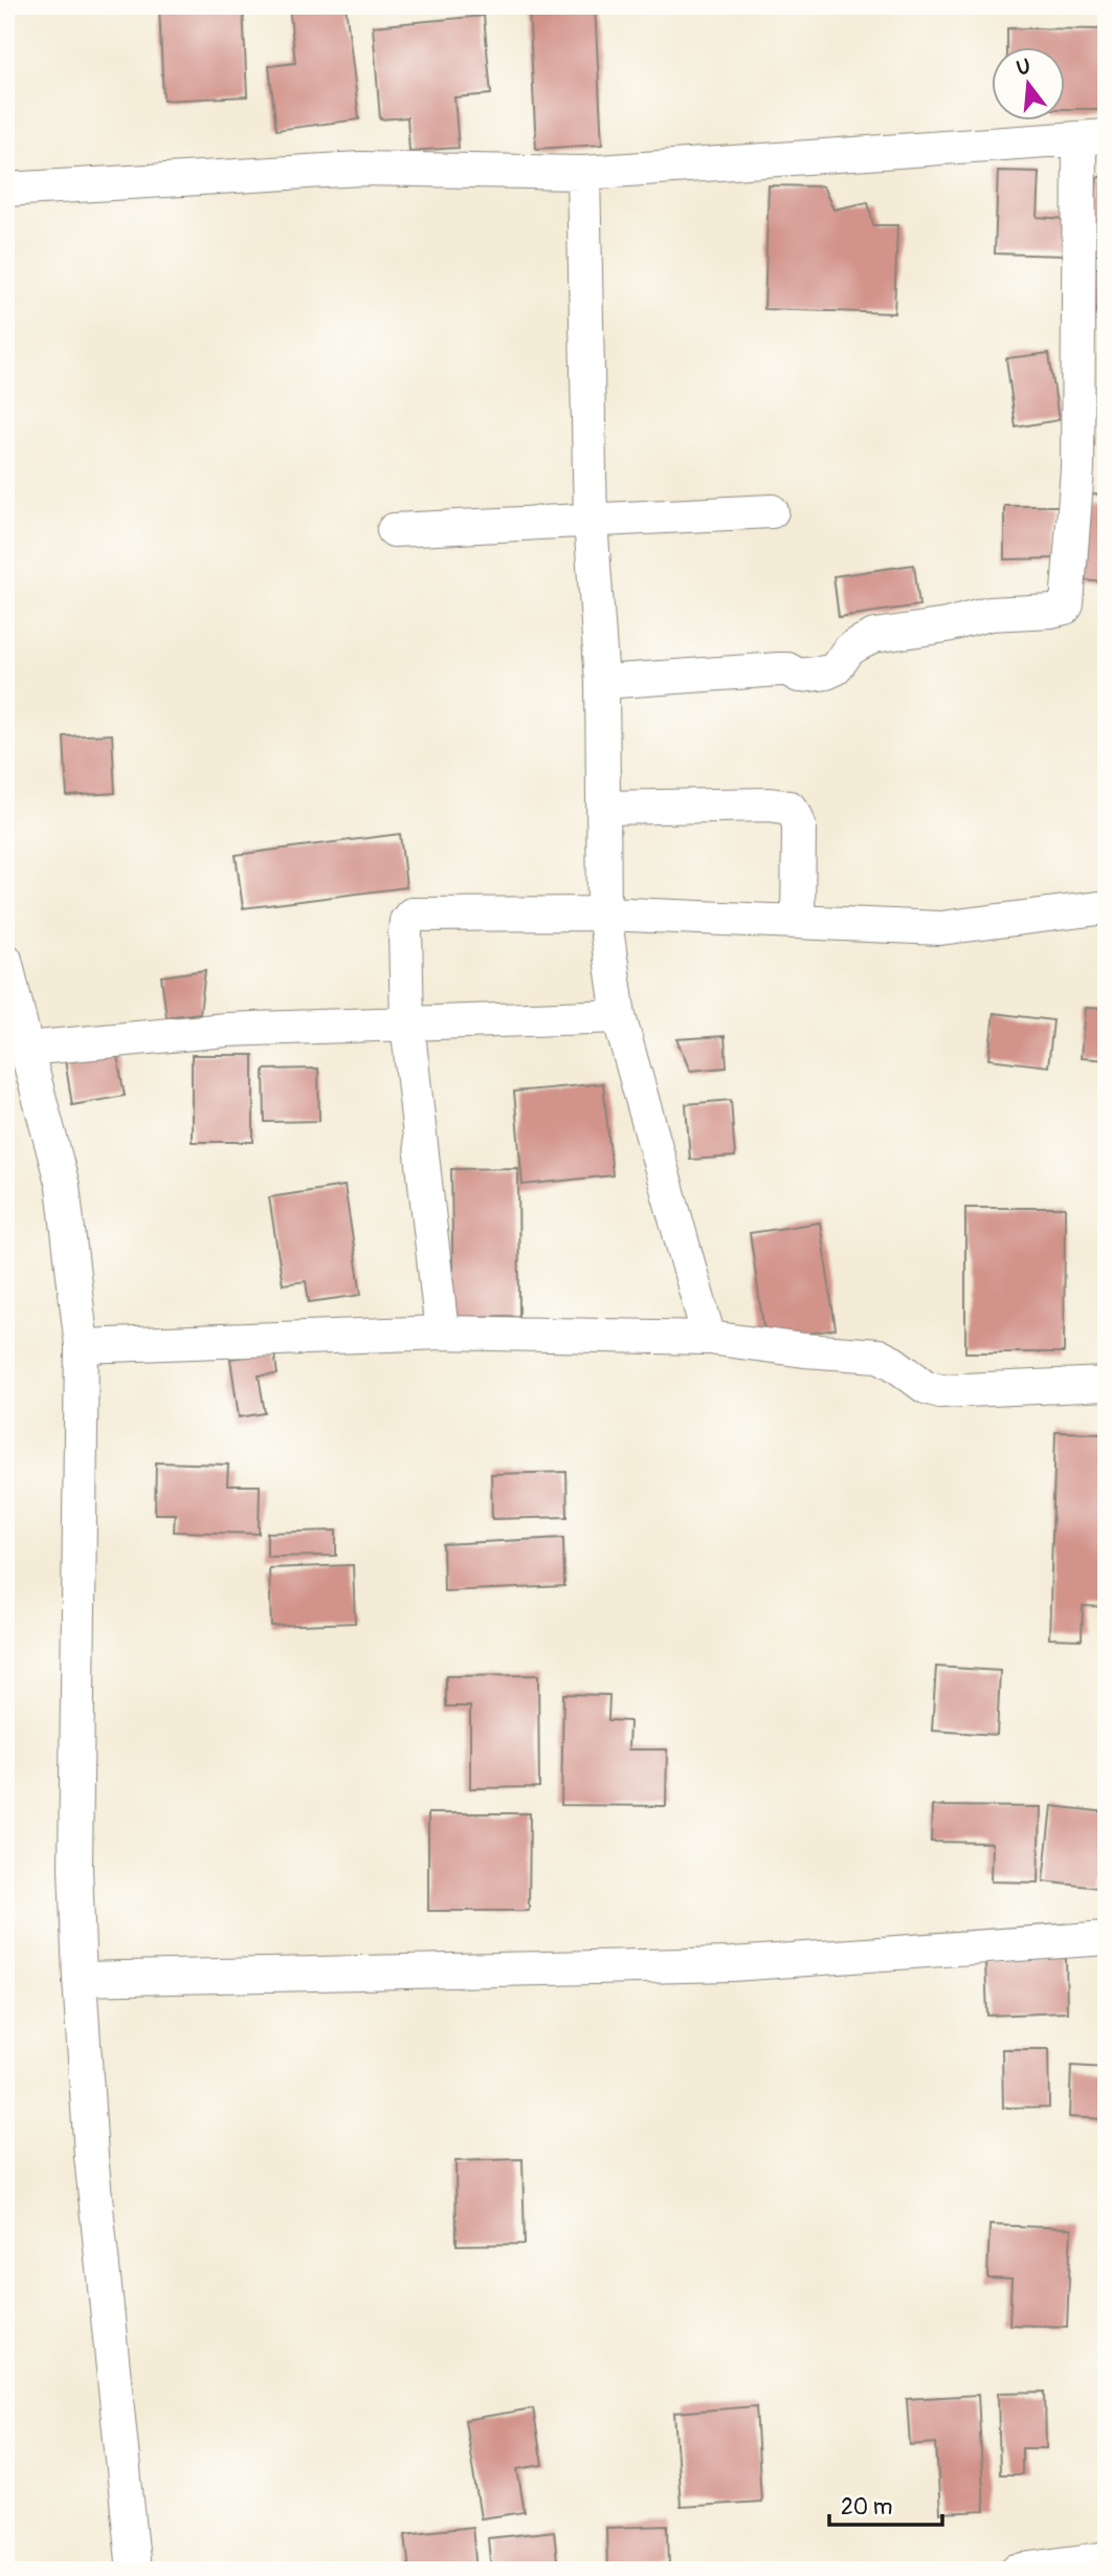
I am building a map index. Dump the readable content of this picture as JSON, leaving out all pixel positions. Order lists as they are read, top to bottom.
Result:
{
  "scale_bar": "20 m",
  "north": "top"
}
